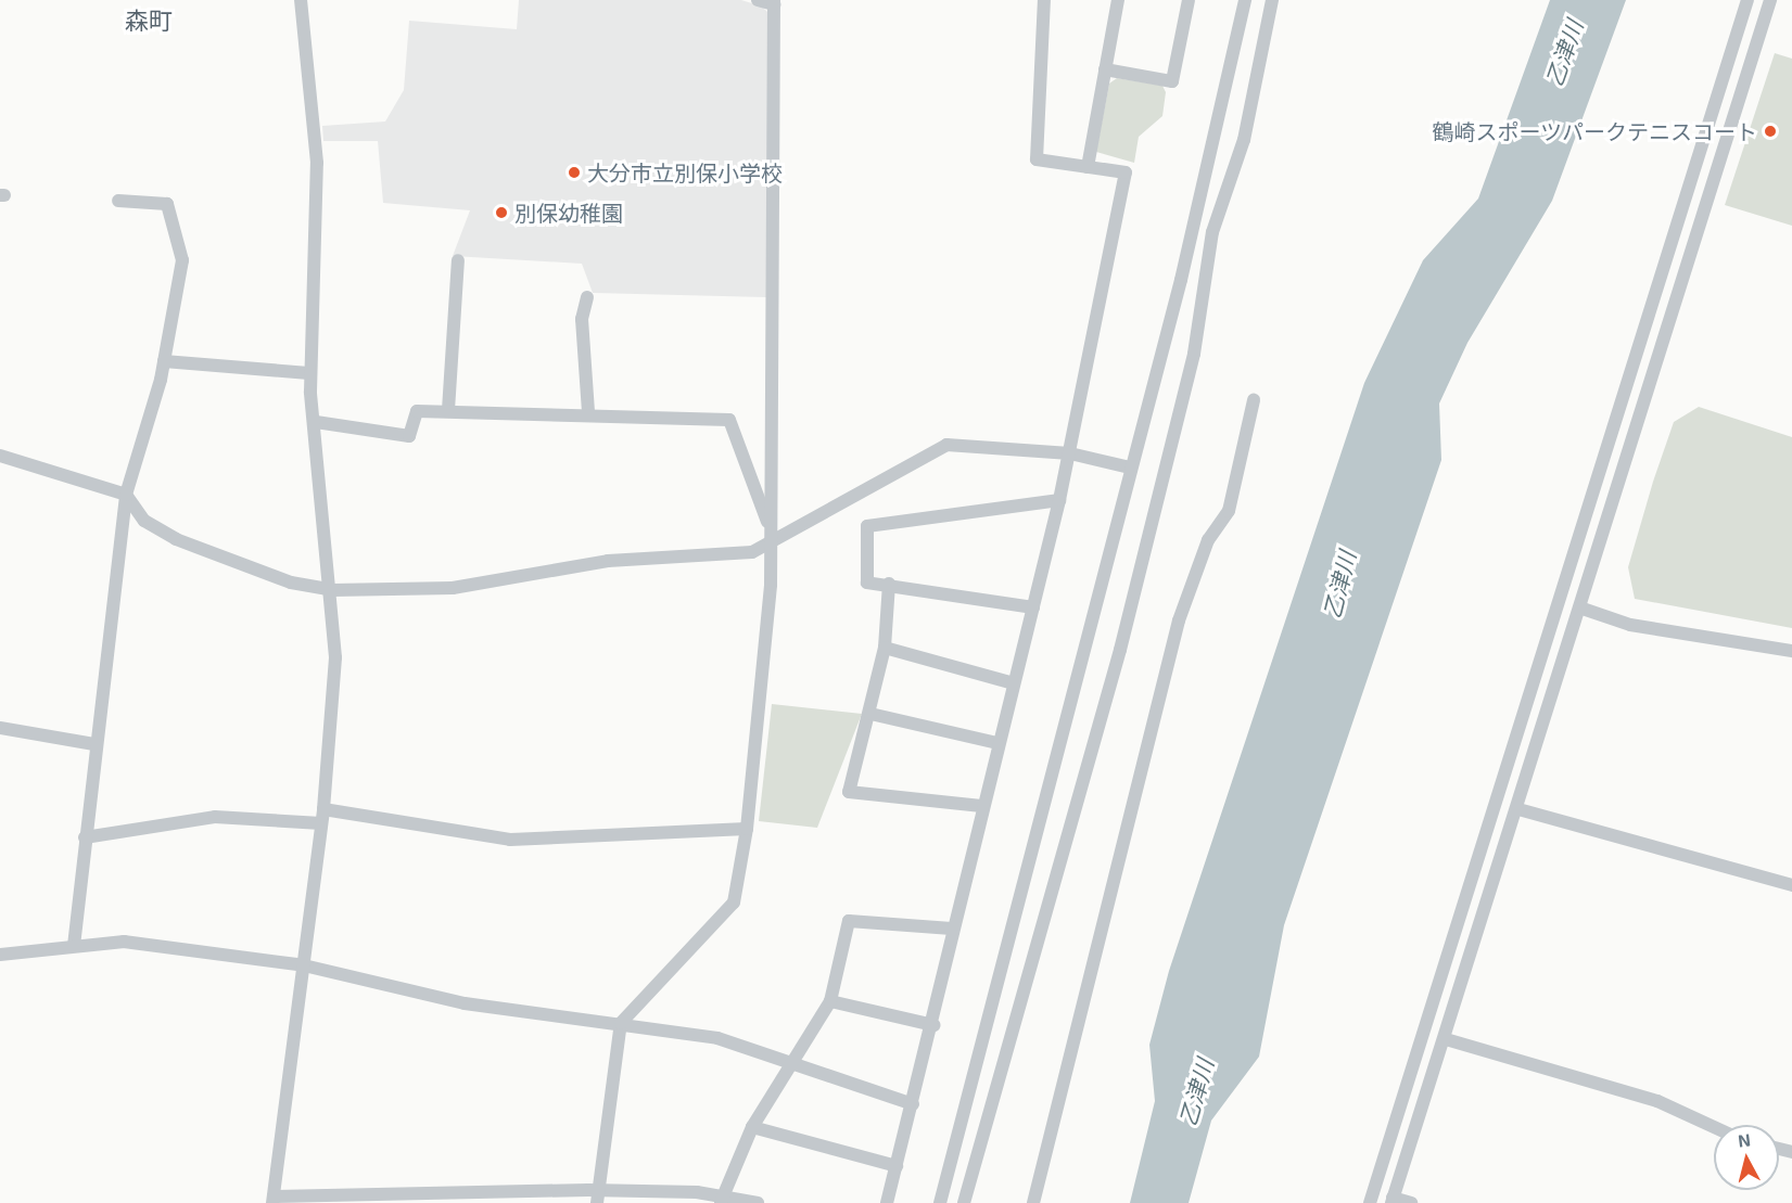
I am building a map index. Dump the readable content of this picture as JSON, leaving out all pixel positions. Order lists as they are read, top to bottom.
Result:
{
  "districts": ["森町"],
  "water": ["乙津川"],
  "places": ["鶴崎スポーツパークテニスコート", "大分市立別保小学校", "別保幼稚園"],
  "north": "top"
}
